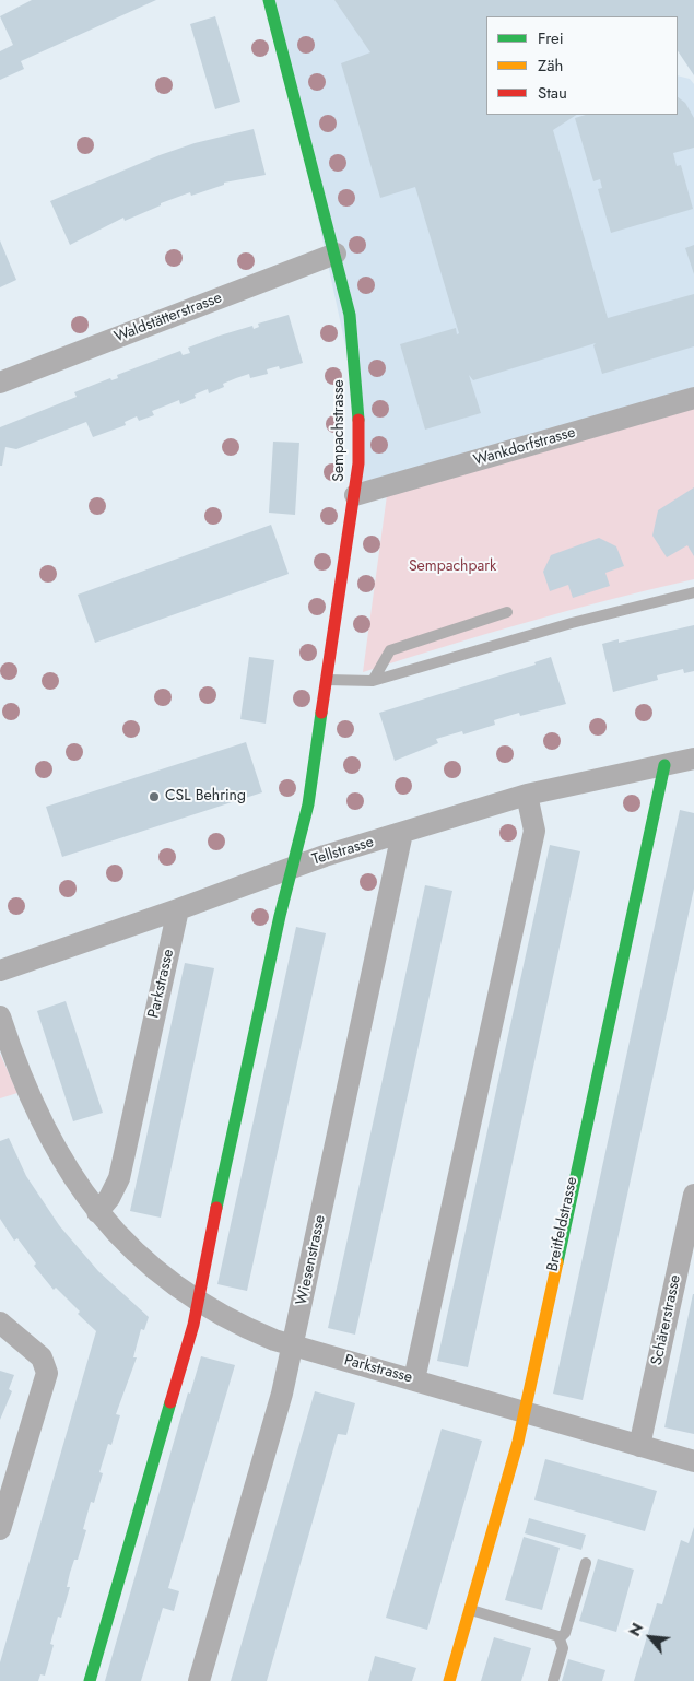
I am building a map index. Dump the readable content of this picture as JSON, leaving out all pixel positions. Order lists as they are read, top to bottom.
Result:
{
  "streets": {
    "street": [
      "Waldstätterstrasse",
      "Sempachstrasse",
      "Wankdorfstrasse",
      "Tellstrasse",
      "Parkstrasse",
      "Breitfeldstrasse",
      "Wiesenstrasse",
      "Schärerstrasse"
    ]
  },
  "crossings": [
    ["Waldstätterstrasse", "Sempachstrasse"],
    ["Sempachstrasse", "Wankdorfstrasse"],
    ["Sempachstrasse", "Tellstrasse"],
    ["Tellstrasse", "Parkstrasse"],
    ["Tellstrasse", "Breitfeldstrasse"],
    ["Tellstrasse", "Wiesenstrasse"],
    ["Parkstrasse", "Breitfeldstrasse"],
    ["Parkstrasse", "Wiesenstrasse"],
    ["Parkstrasse", "Schärerstrasse"]
  ],
  "parks": ["Sempachpark"],
  "places": ["CSL Behring"],
  "legend": ["Frei", "Zäh", "Stau"],
  "north": "top left"
}
